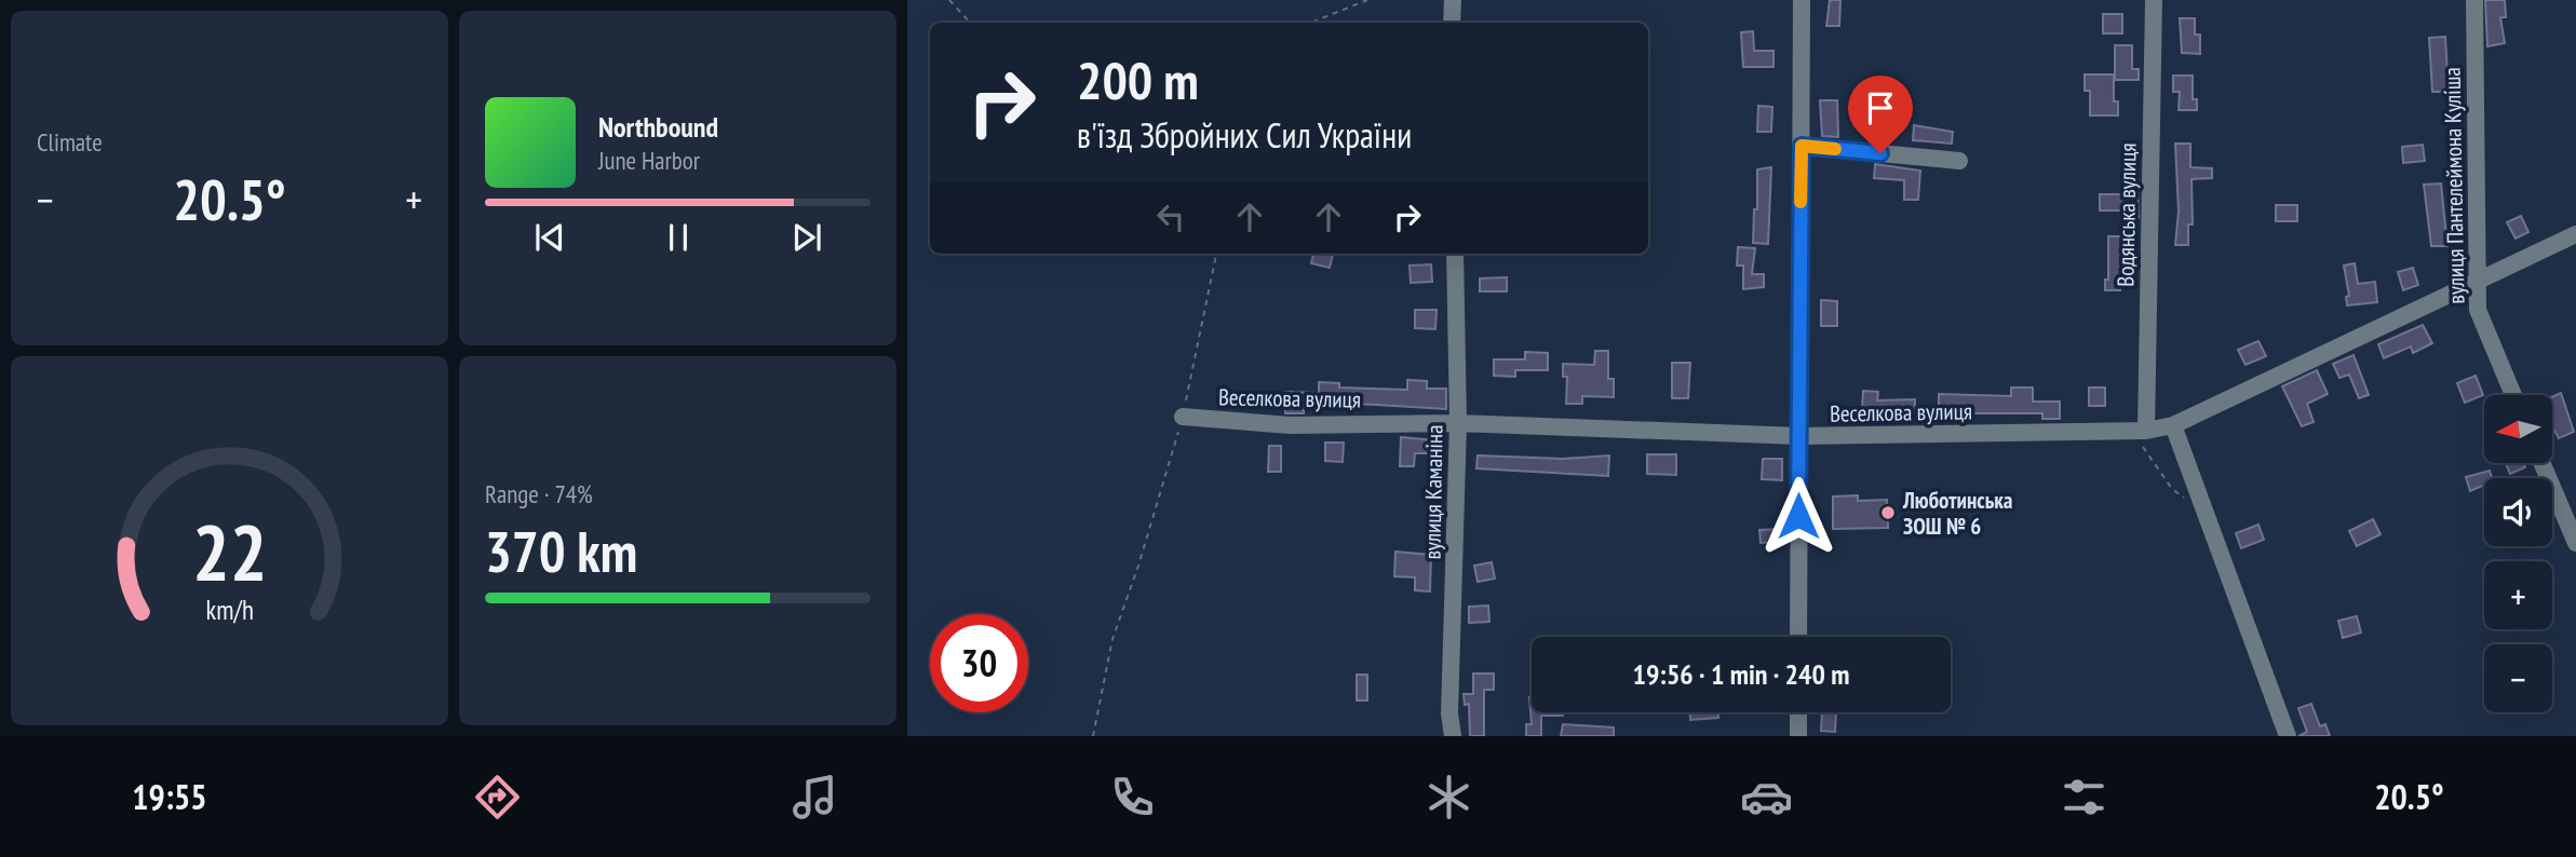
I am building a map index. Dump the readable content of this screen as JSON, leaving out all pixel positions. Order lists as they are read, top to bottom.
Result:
{
  "streets": {
    "street": [
      "вулиця Пантелеймона Куліша",
      "Водянська вулиця",
      "Веселкова вулиця",
      "вулиця Каманіна"
    ]
  },
  "crossings": [
    ["вулиця Пантелеймона Куліша", "Веселкова вулиця"],
    ["Водянська вулиця", "Веселкова вулиця"],
    ["Веселкова вулиця", "вулиця Каманіна"]
  ],
  "places": ["Люботинська ЗОШ № 6"],
  "north": "left",
  "page": {
    "tile": [
      "Climate",
      ["Range · 74%", "370 km"]
    ],
    "turn": ["200 m", "в'їзд Збройних Сил України"],
    "song": ["Northbound", "June Harbor"],
    "heat": ["−", "20.5°", "+"],
    "map_buttons": ["+", "−"],
    "limit": "30",
    "trip": "19:56 · 1 min · 240 m",
    "tabs": ["19:55", "20.5°"],
    "gauge": ["22", "km/h"]
  }
}
